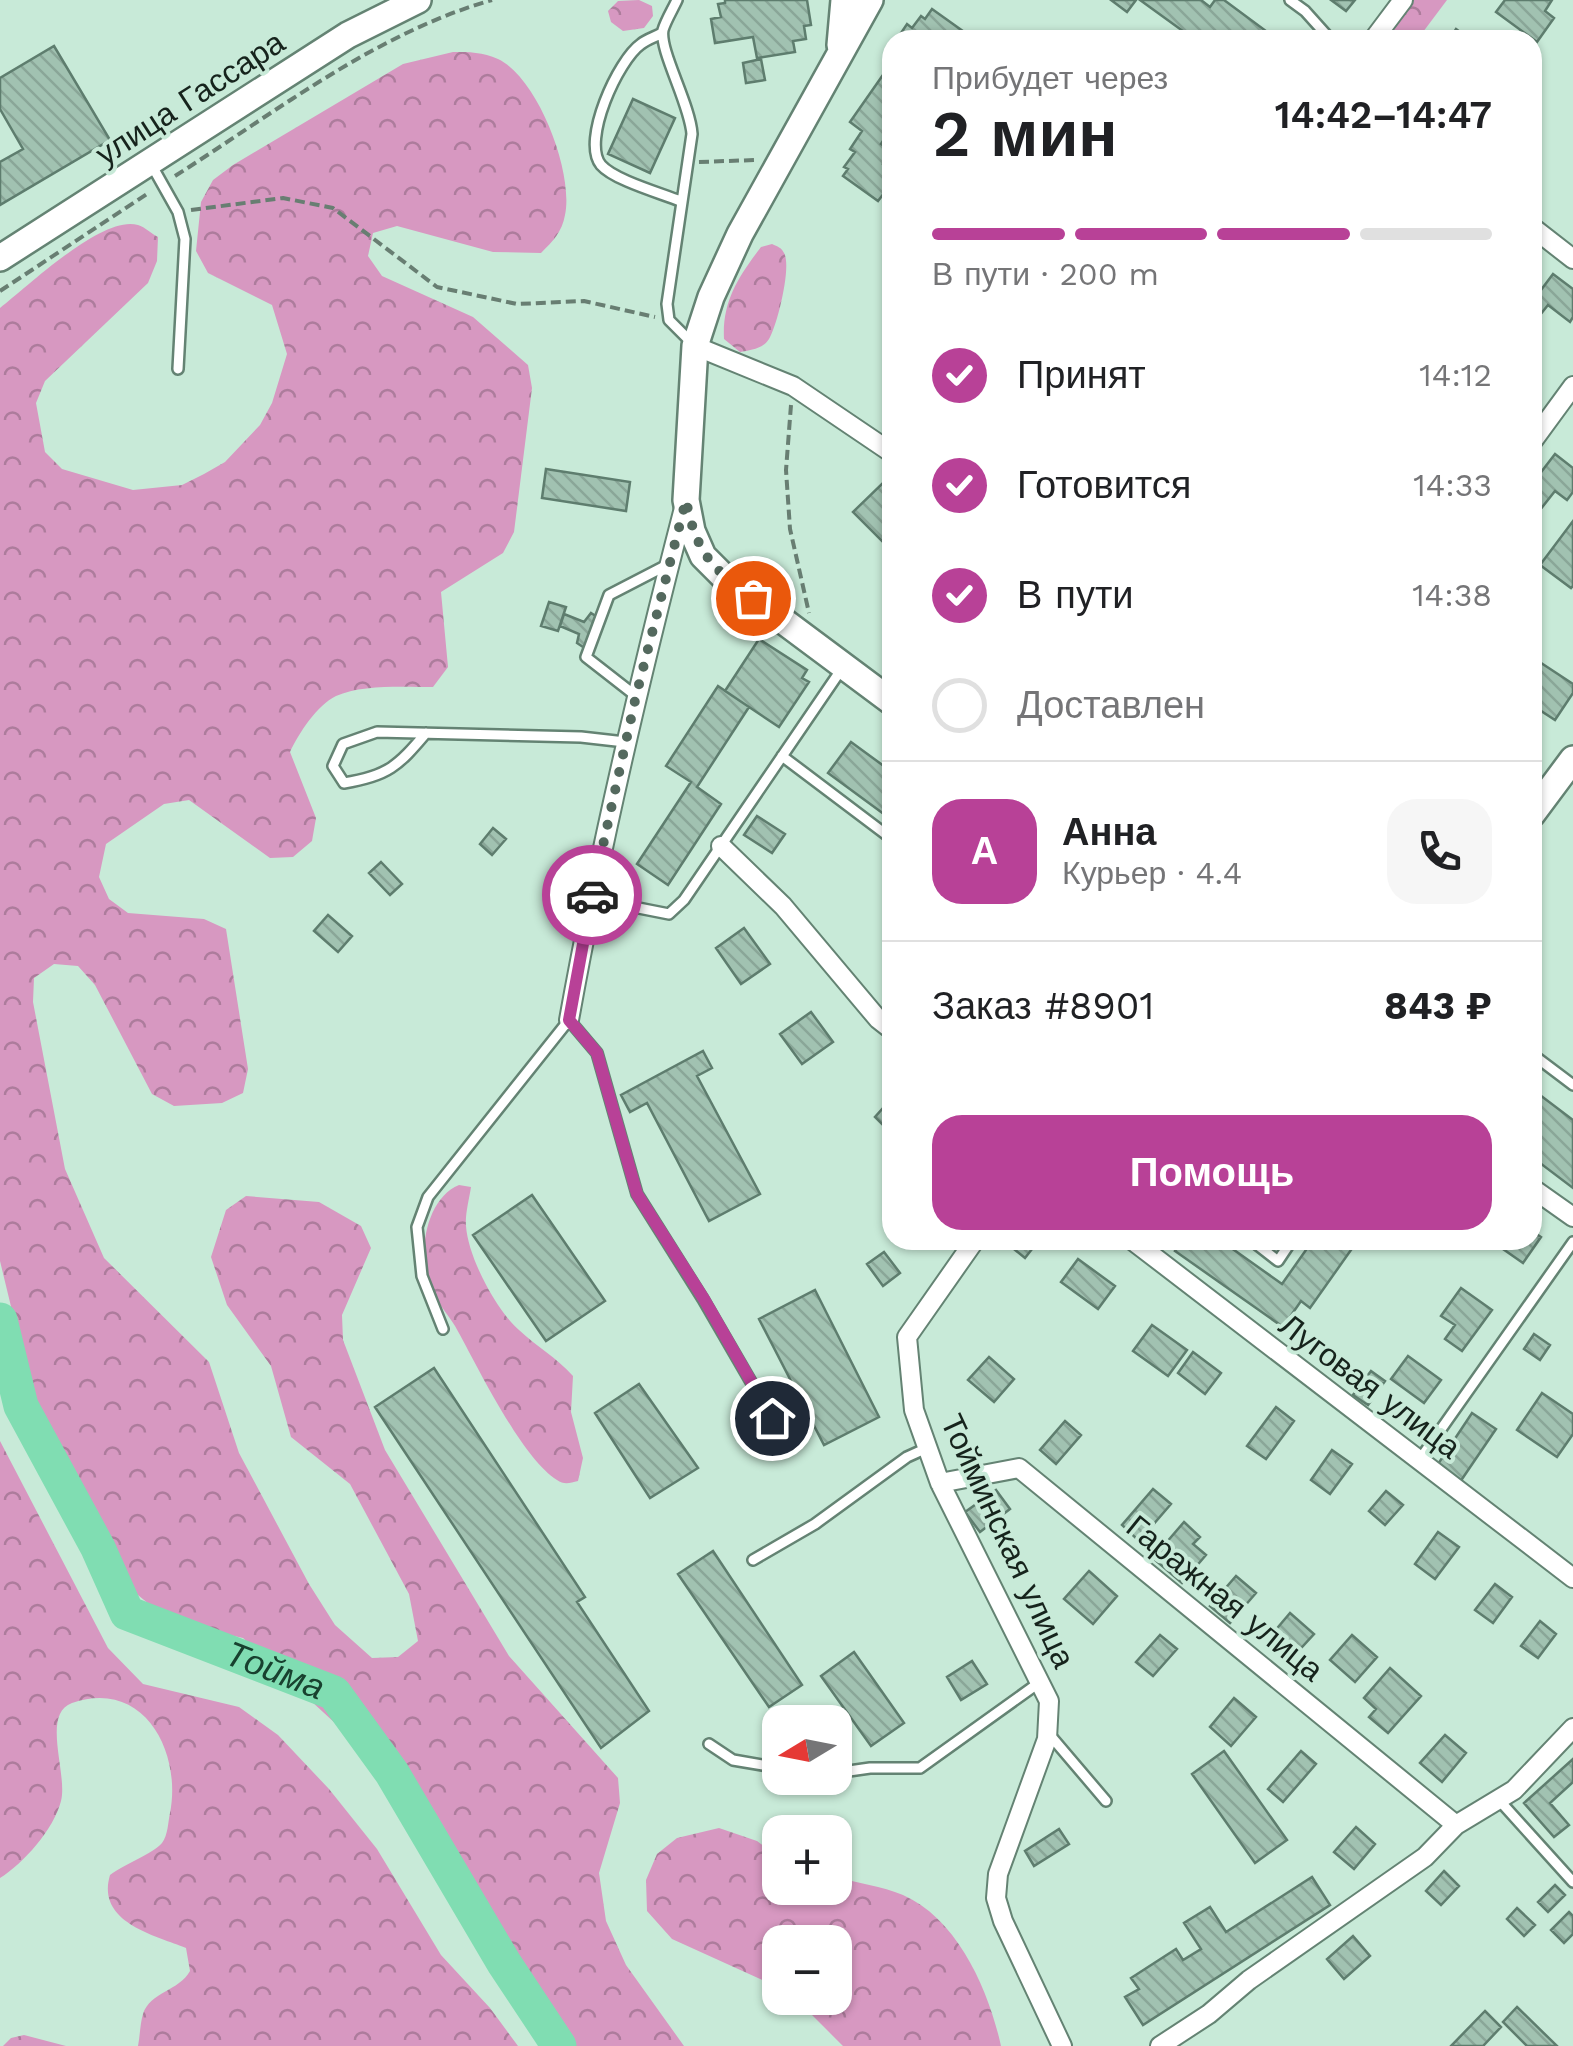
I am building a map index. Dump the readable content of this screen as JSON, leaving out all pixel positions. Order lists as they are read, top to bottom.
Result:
{
  "streets": {
    "street": [
      "улица Гассара",
      "Луговая улица",
      "Тойминская улица",
      "Гаражная улица"
    ]
  },
  "crossings": [
    ["Тойминская улица", "Гаражная улица"]
  ],
  "water": ["Тойма"],
  "north": "left",
  "page": {
    "heading": ["2 мин", "Прибудет через", "14:42–14:47"],
    "panel": [
      "Анна",
      "Курьер · 4.4",
      "Заказ #8901",
      "843 ₽"
    ],
    "bar": "В пути · 200 m",
    "list": [
      ["Принят", "14:12"],
      ["Готовится", "14:33"],
      ["В пути", "14:38"],
      "Доставлен"
    ],
    "round": "А",
    "buttons": "Помощь",
    "map_buttons": ["+", "−"]
  }
}
